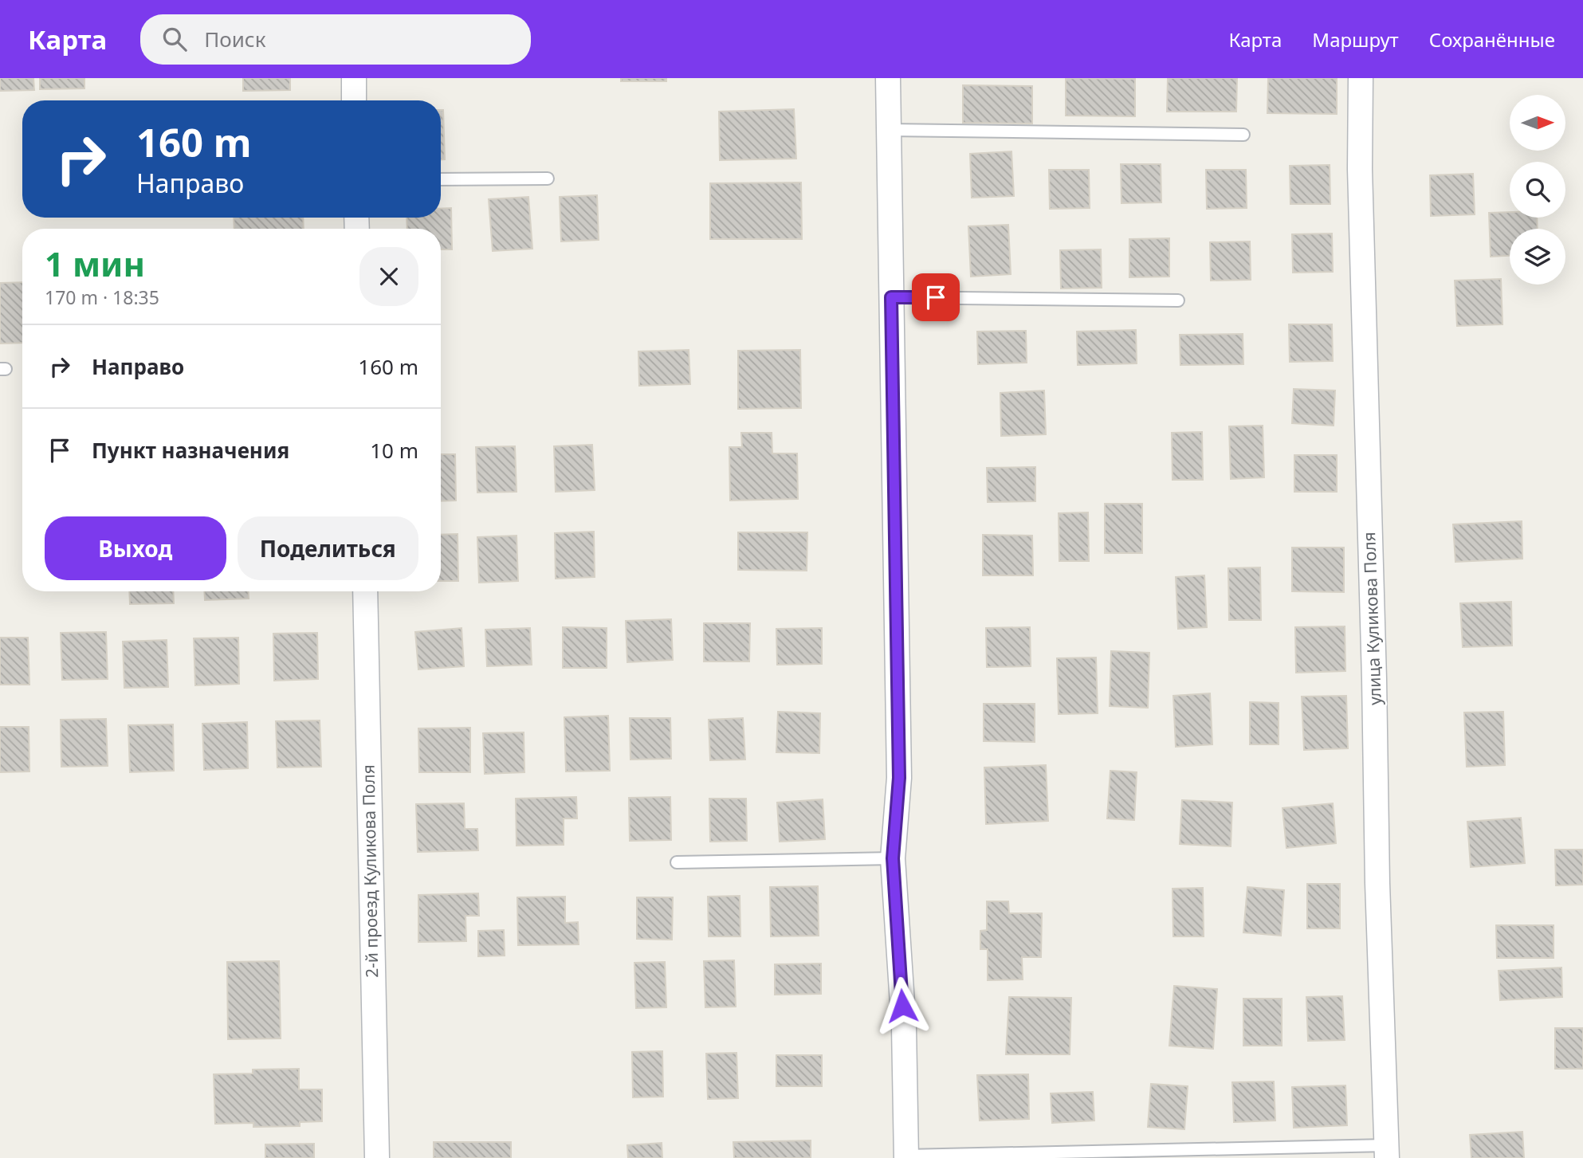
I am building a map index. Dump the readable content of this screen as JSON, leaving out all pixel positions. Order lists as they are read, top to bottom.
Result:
{
  "streets": {
    "street": ["улица Куликова Поля", "2-й проезд Куликова Поля"]
  },
  "north": "right",
  "page": {
    "header": "Карта",
    "search": "Поиск",
    "nav": ["Карта", "Маршрут", "Сохранённые"],
    "turn": ["160 m", "Направо"],
    "heading": ["1 мин", "170 m · 18:35"],
    "list": [
      {
        "name": "Направо",
        "value": "160 m"
      },
      {
        "name": "Пункт назначения",
        "value": "10 m"
      }
    ],
    "buttons": ["Выход", "Поделиться"]
  }
}
